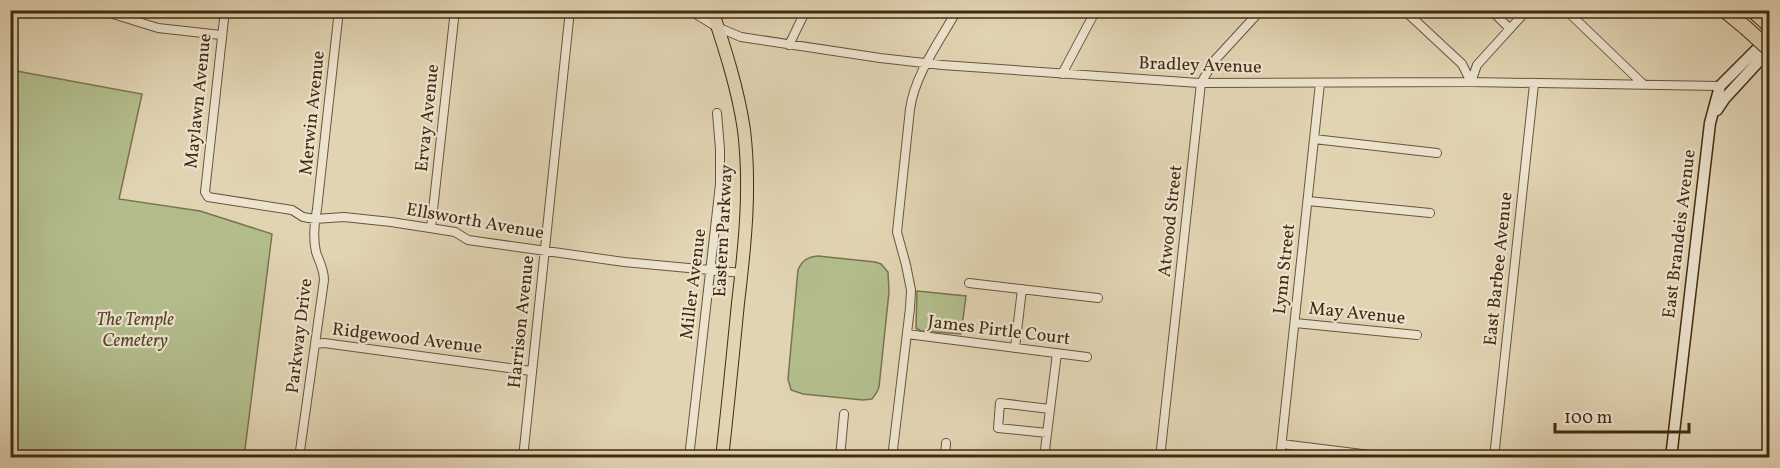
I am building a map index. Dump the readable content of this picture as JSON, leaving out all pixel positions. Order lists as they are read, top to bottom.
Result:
{
  "streets": {
    "main road": ["Eastern Parkway", "East Brandeis Avenue"],
    "street": [
      "Bradley Avenue",
      "Maylawn Avenue",
      "Merwin Avenue",
      "Ervay Avenue",
      "Atwood Street",
      "Ellsworth Avenue",
      "Lynn Street",
      "East Barbee Avenue",
      "Miller Avenue",
      "May Avenue",
      "Harrison Avenue",
      "James Pirtle Court",
      "Parkway Drive",
      "Ridgewood Avenue"
    ]
  },
  "crossings": [
    ["Bradley Avenue", "Atwood Street"],
    ["Bradley Avenue", "Eastern Parkway"],
    ["Bradley Avenue", "East Brandeis Avenue"],
    ["Bradley Avenue", "Lynn Street"],
    ["Bradley Avenue", "East Barbee Avenue"],
    ["Maylawn Avenue", "Ellsworth Avenue"],
    ["Merwin Avenue", "Ellsworth Avenue"],
    ["Merwin Avenue", "Parkway Drive"],
    ["Ervay Avenue", "Ellsworth Avenue"],
    ["Ellsworth Avenue", "Eastern Parkway"],
    ["Ellsworth Avenue", "Miller Avenue"],
    ["Ellsworth Avenue", "Harrison Avenue"],
    ["Ellsworth Avenue", "Parkway Drive"],
    ["Lynn Street", "May Avenue"],
    ["Harrison Avenue", "Ridgewood Avenue"],
    ["Parkway Drive", "Ridgewood Avenue"]
  ],
  "parks": ["The Temple Cemetery"],
  "scale_bar": "100 m"
}
